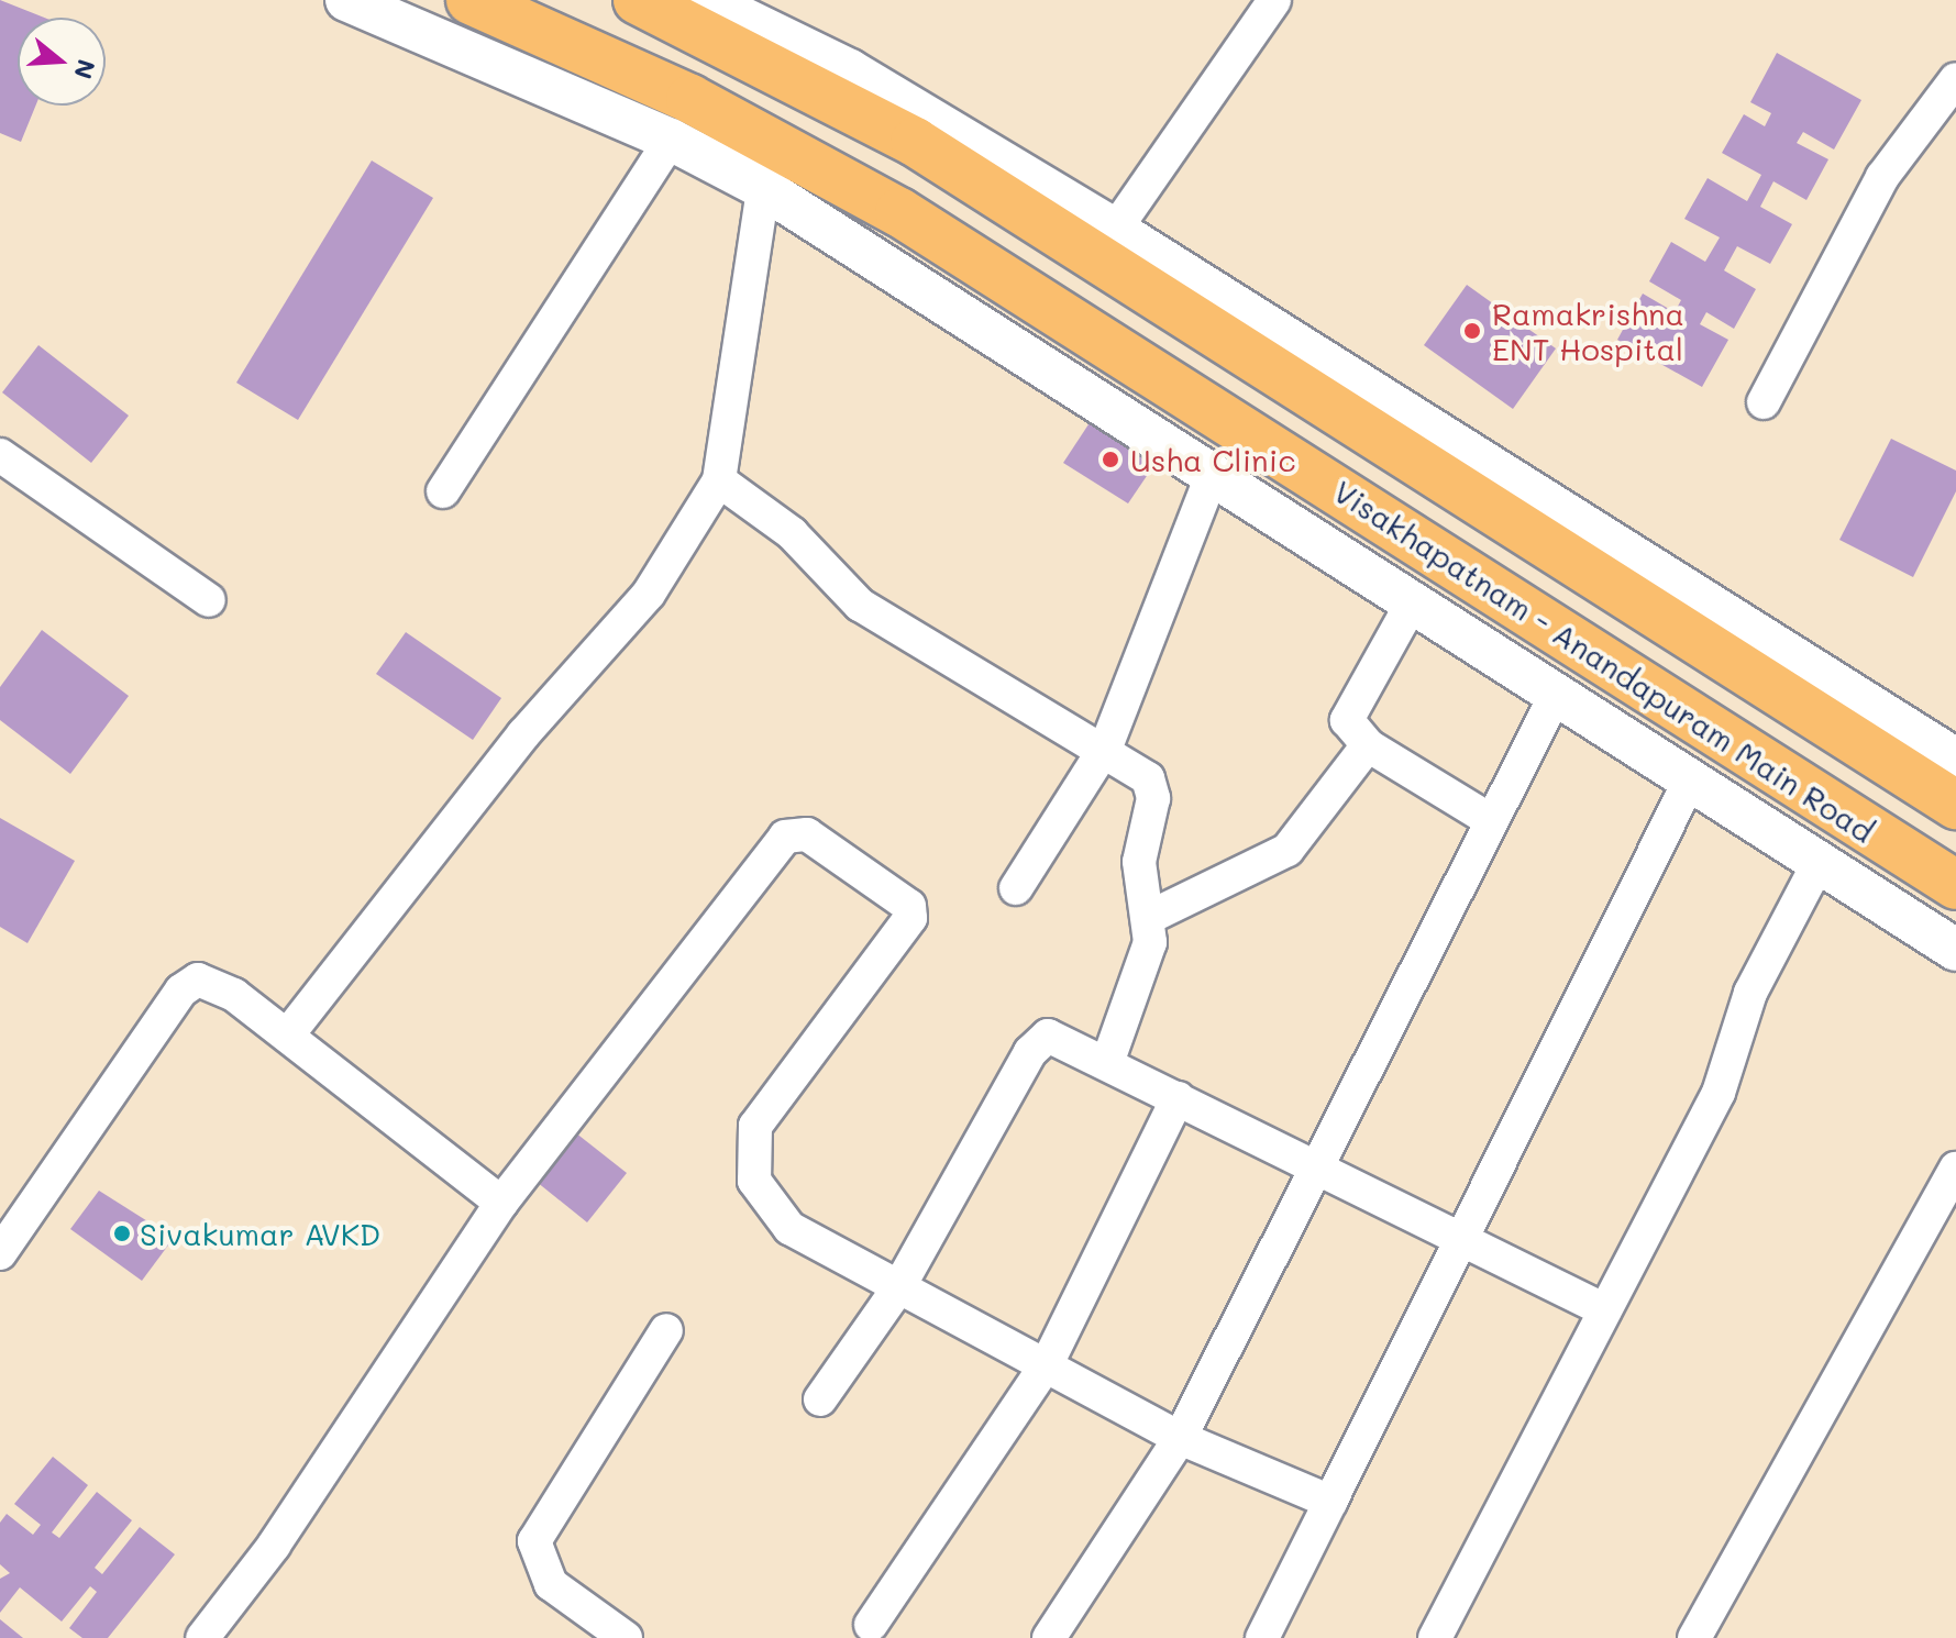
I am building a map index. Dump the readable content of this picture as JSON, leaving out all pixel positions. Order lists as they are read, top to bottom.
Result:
{
  "streets": {
    "main road": ["Visakhapatnam - Anandapuram Main Road"]
  },
  "places": ["Ramakrishna ENT Hospital", "Usha Clinic", "Sivakumar AVKD"],
  "north": "right"
}
